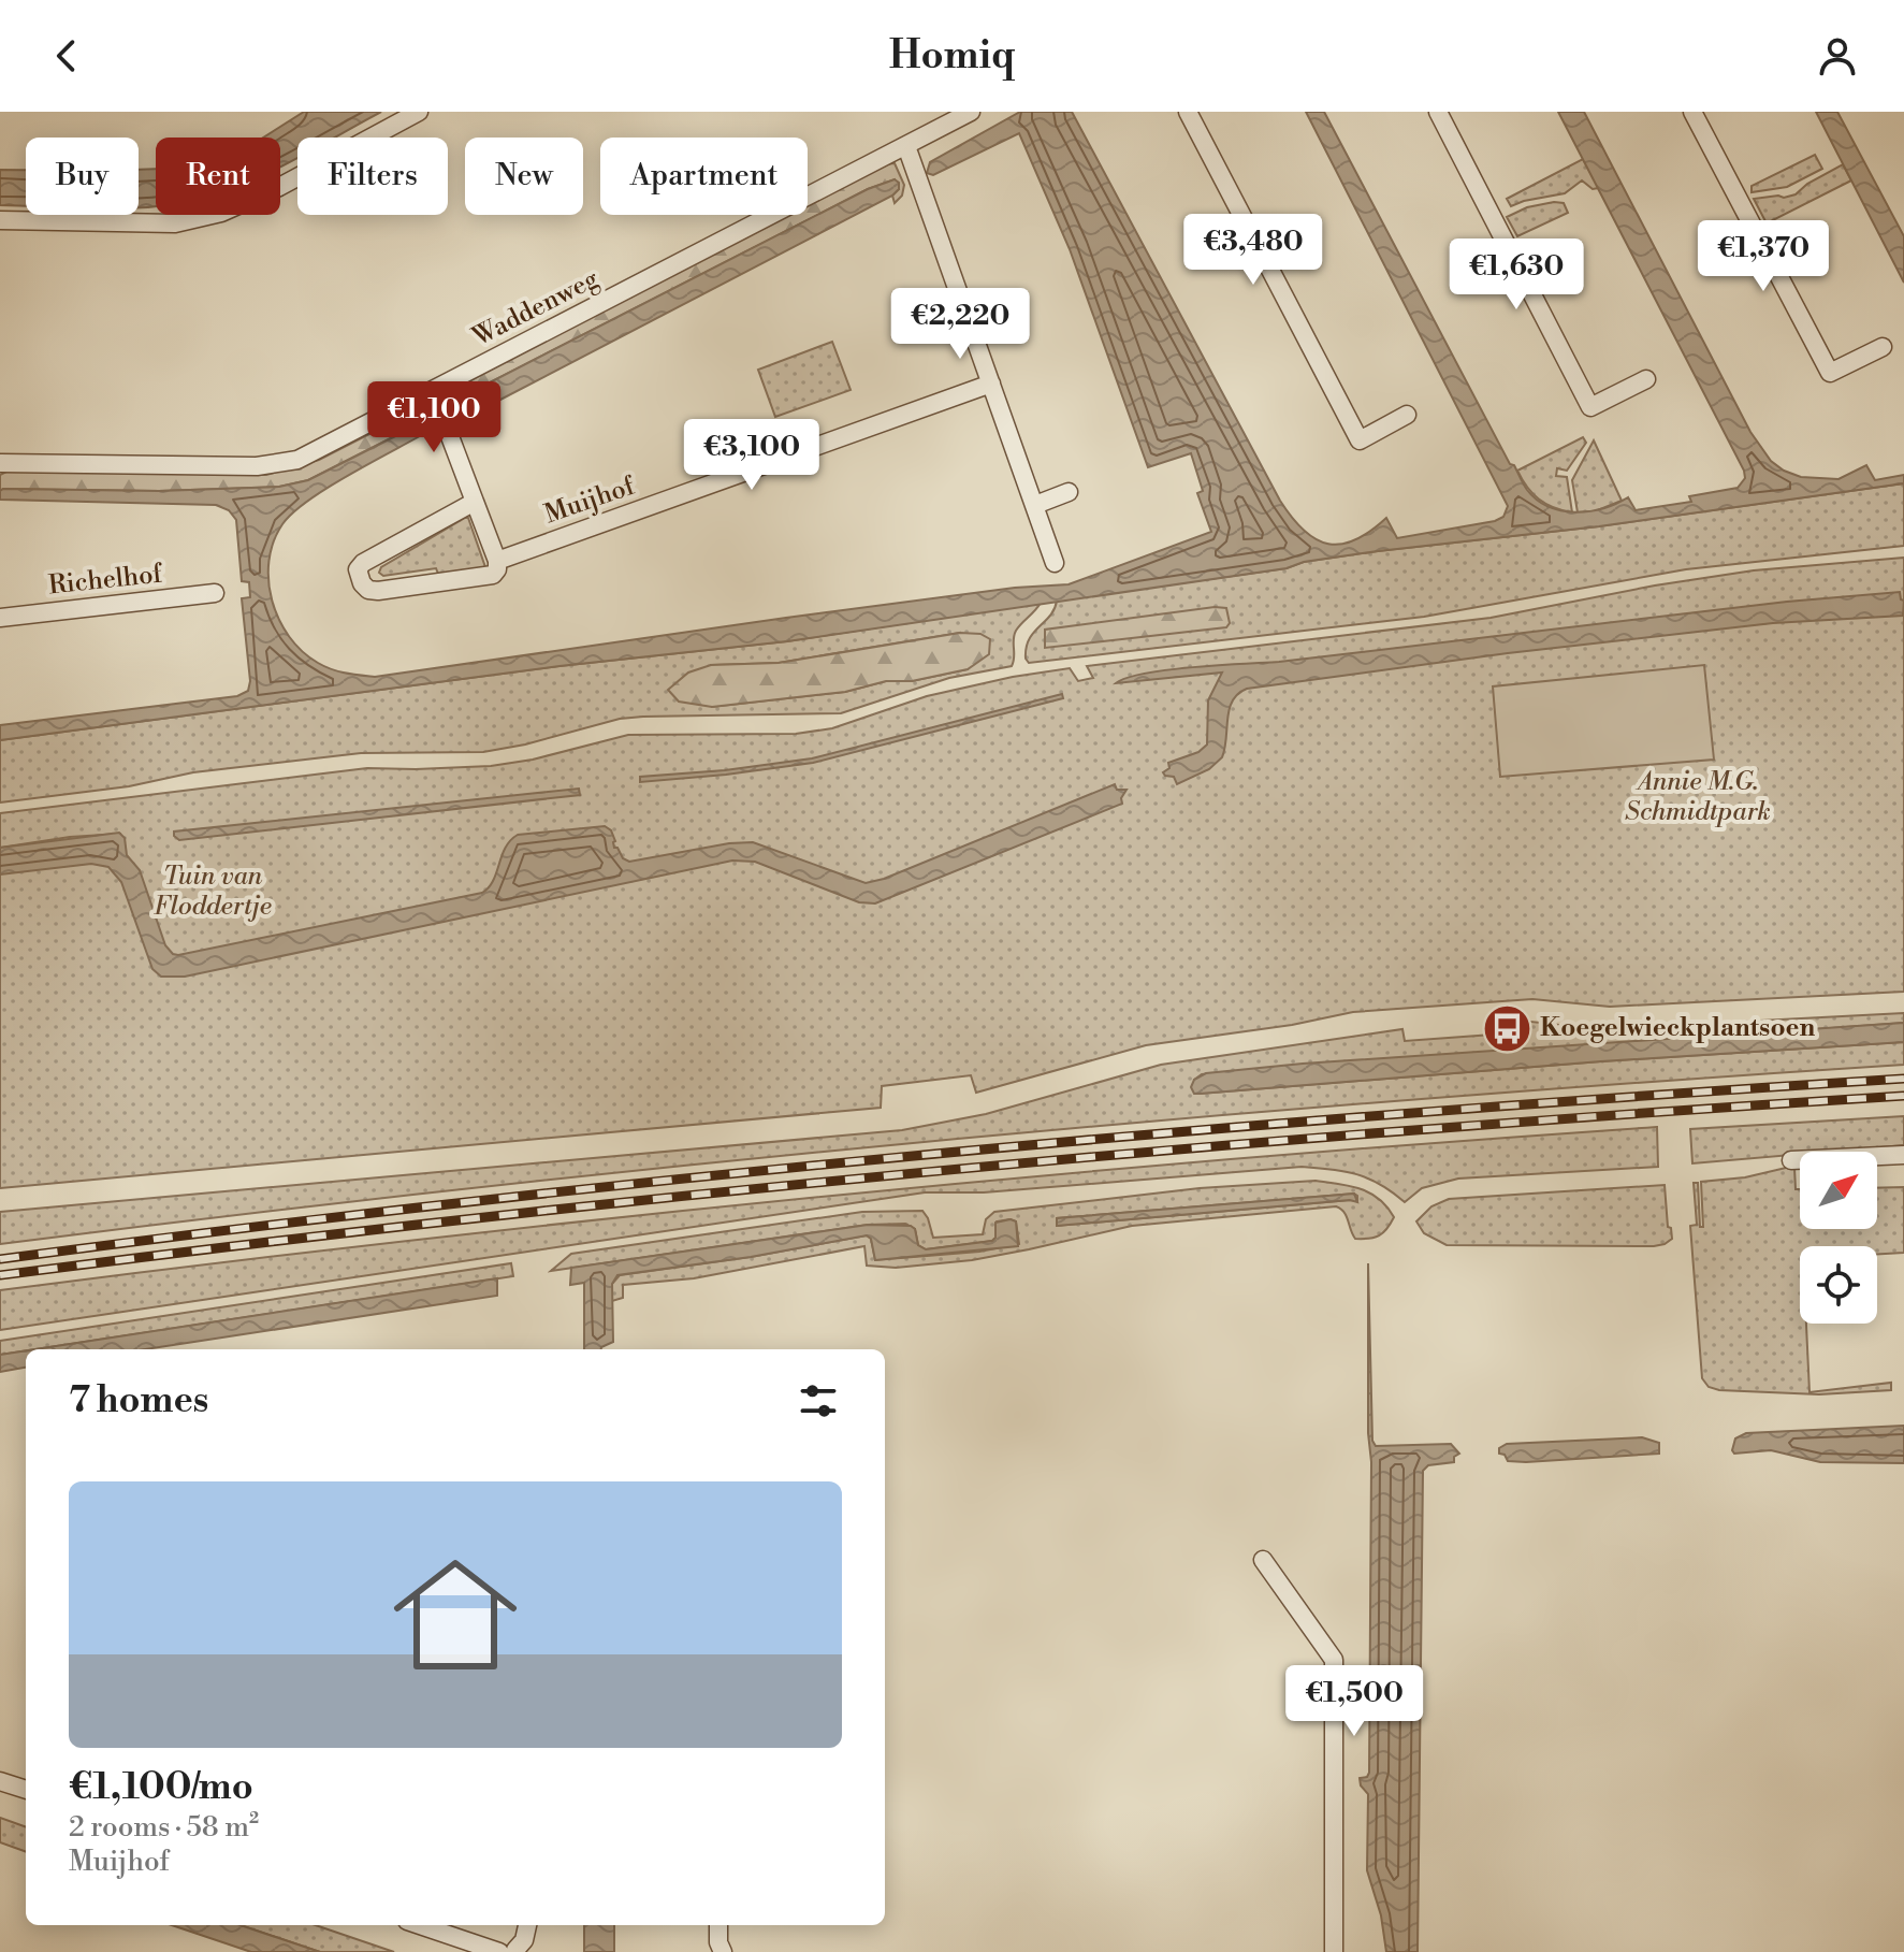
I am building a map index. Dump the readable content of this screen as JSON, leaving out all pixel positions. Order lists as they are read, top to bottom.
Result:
{
  "streets": {
    "street": ["Waddenweg", "Muijhof", "Richelhof"]
  },
  "parks": ["Annie M.G. Schmidtpark", "Tuin van Floddertje"],
  "places": {
    "bus stop": ["Koegelwieckplantsoen"]
  },
  "north": "top right",
  "page": {
    "header": "Homiq",
    "chip": [
      "Buy",
      "Rent",
      "Filters",
      "New",
      "Apartment"
    ],
    "price": [
      "€3,480",
      "€1,370",
      "€1,630",
      "€2,220",
      "€1,100",
      "€3,100",
      "€1,500"
    ],
    "heading": "7 homes",
    "list": [
      {
        "name": "€1,100/mo",
        "note": "2 rooms · 58 m² · Muijhof"
      }
    ]
  }
}
